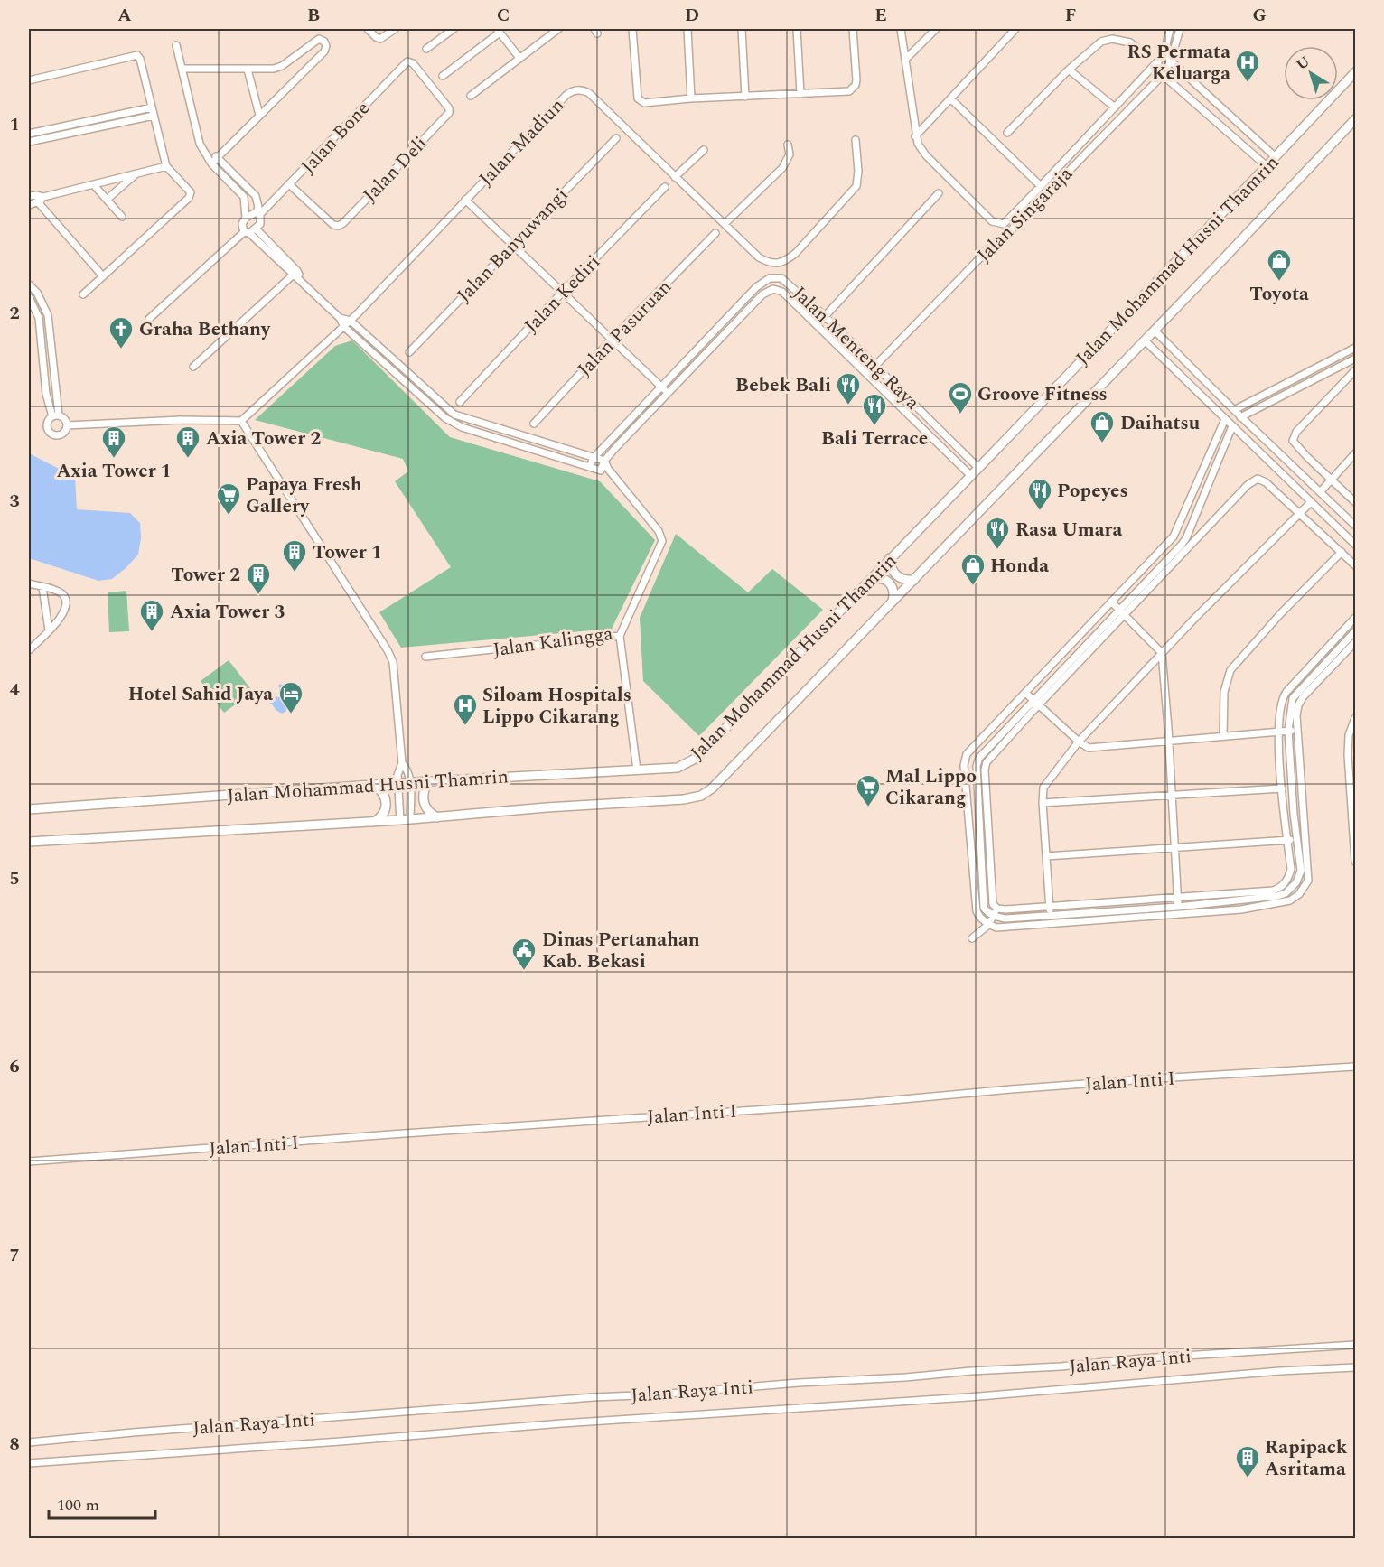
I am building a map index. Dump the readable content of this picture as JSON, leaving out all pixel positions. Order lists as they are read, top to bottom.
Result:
{
  "streets": {
    "street": [
      "Jalan Bone",
      "Jalan Madiun",
      "Jalan Deli",
      "Jalan Singaraja",
      "Jalan Banyuwangi",
      "Jalan Mohammad Husni Thamrin",
      "Jalan Kediri",
      "Jalan Pasuruan",
      "Jalan Menteng Raya",
      "Jalan Kalingga",
      "Jalan Inti I",
      "Jalan Raya Inti"
    ]
  },
  "crossings": [
    ["Jalan Bone", "Jalan Deli"],
    ["Jalan Singaraja", "Jalan Menteng Raya"],
    ["Jalan Mohammad Husni Thamrin", "Jalan Menteng Raya"],
    ["Jalan Menteng Raya", "Jalan Kalingga"]
  ],
  "places": {
    "hospital": ["RS Permata Keluarga", "Siloam Hospitals Lippo Cikarang"],
    "shop": ["Toyota", "Daihatsu", "Honda"],
    "church": ["Graha Bethany"],
    "restaurant": [
      "Bebek Bali",
      "Bali Terrace",
      "Popeyes",
      "Rasa Umara"
    ],
    "sports": ["Groove Fitness"],
    "building": [
      "Axia Tower 1",
      "Axia Tower 2",
      "Tower 1",
      "Tower 2",
      "Axia Tower 3",
      "Rapipack Asritama"
    ],
    "supermarket": ["Papaya Fresh Gallery", "Mal Lippo Cikarang"],
    "hotel": ["Hotel Sahid Jaya"],
    "public building": ["Dinas Pertanahan Kab. Bekasi"]
  },
  "scale_bar": "100 m",
  "north": "top left",
  "grid": {
    "columns": [
      "A",
      "B",
      "C",
      "D",
      "E",
      "F",
      "G"
    ],
    "rows": [
      "1",
      "2",
      "3",
      "4",
      "5",
      "6",
      "7",
      "8"
    ]
  }
}
